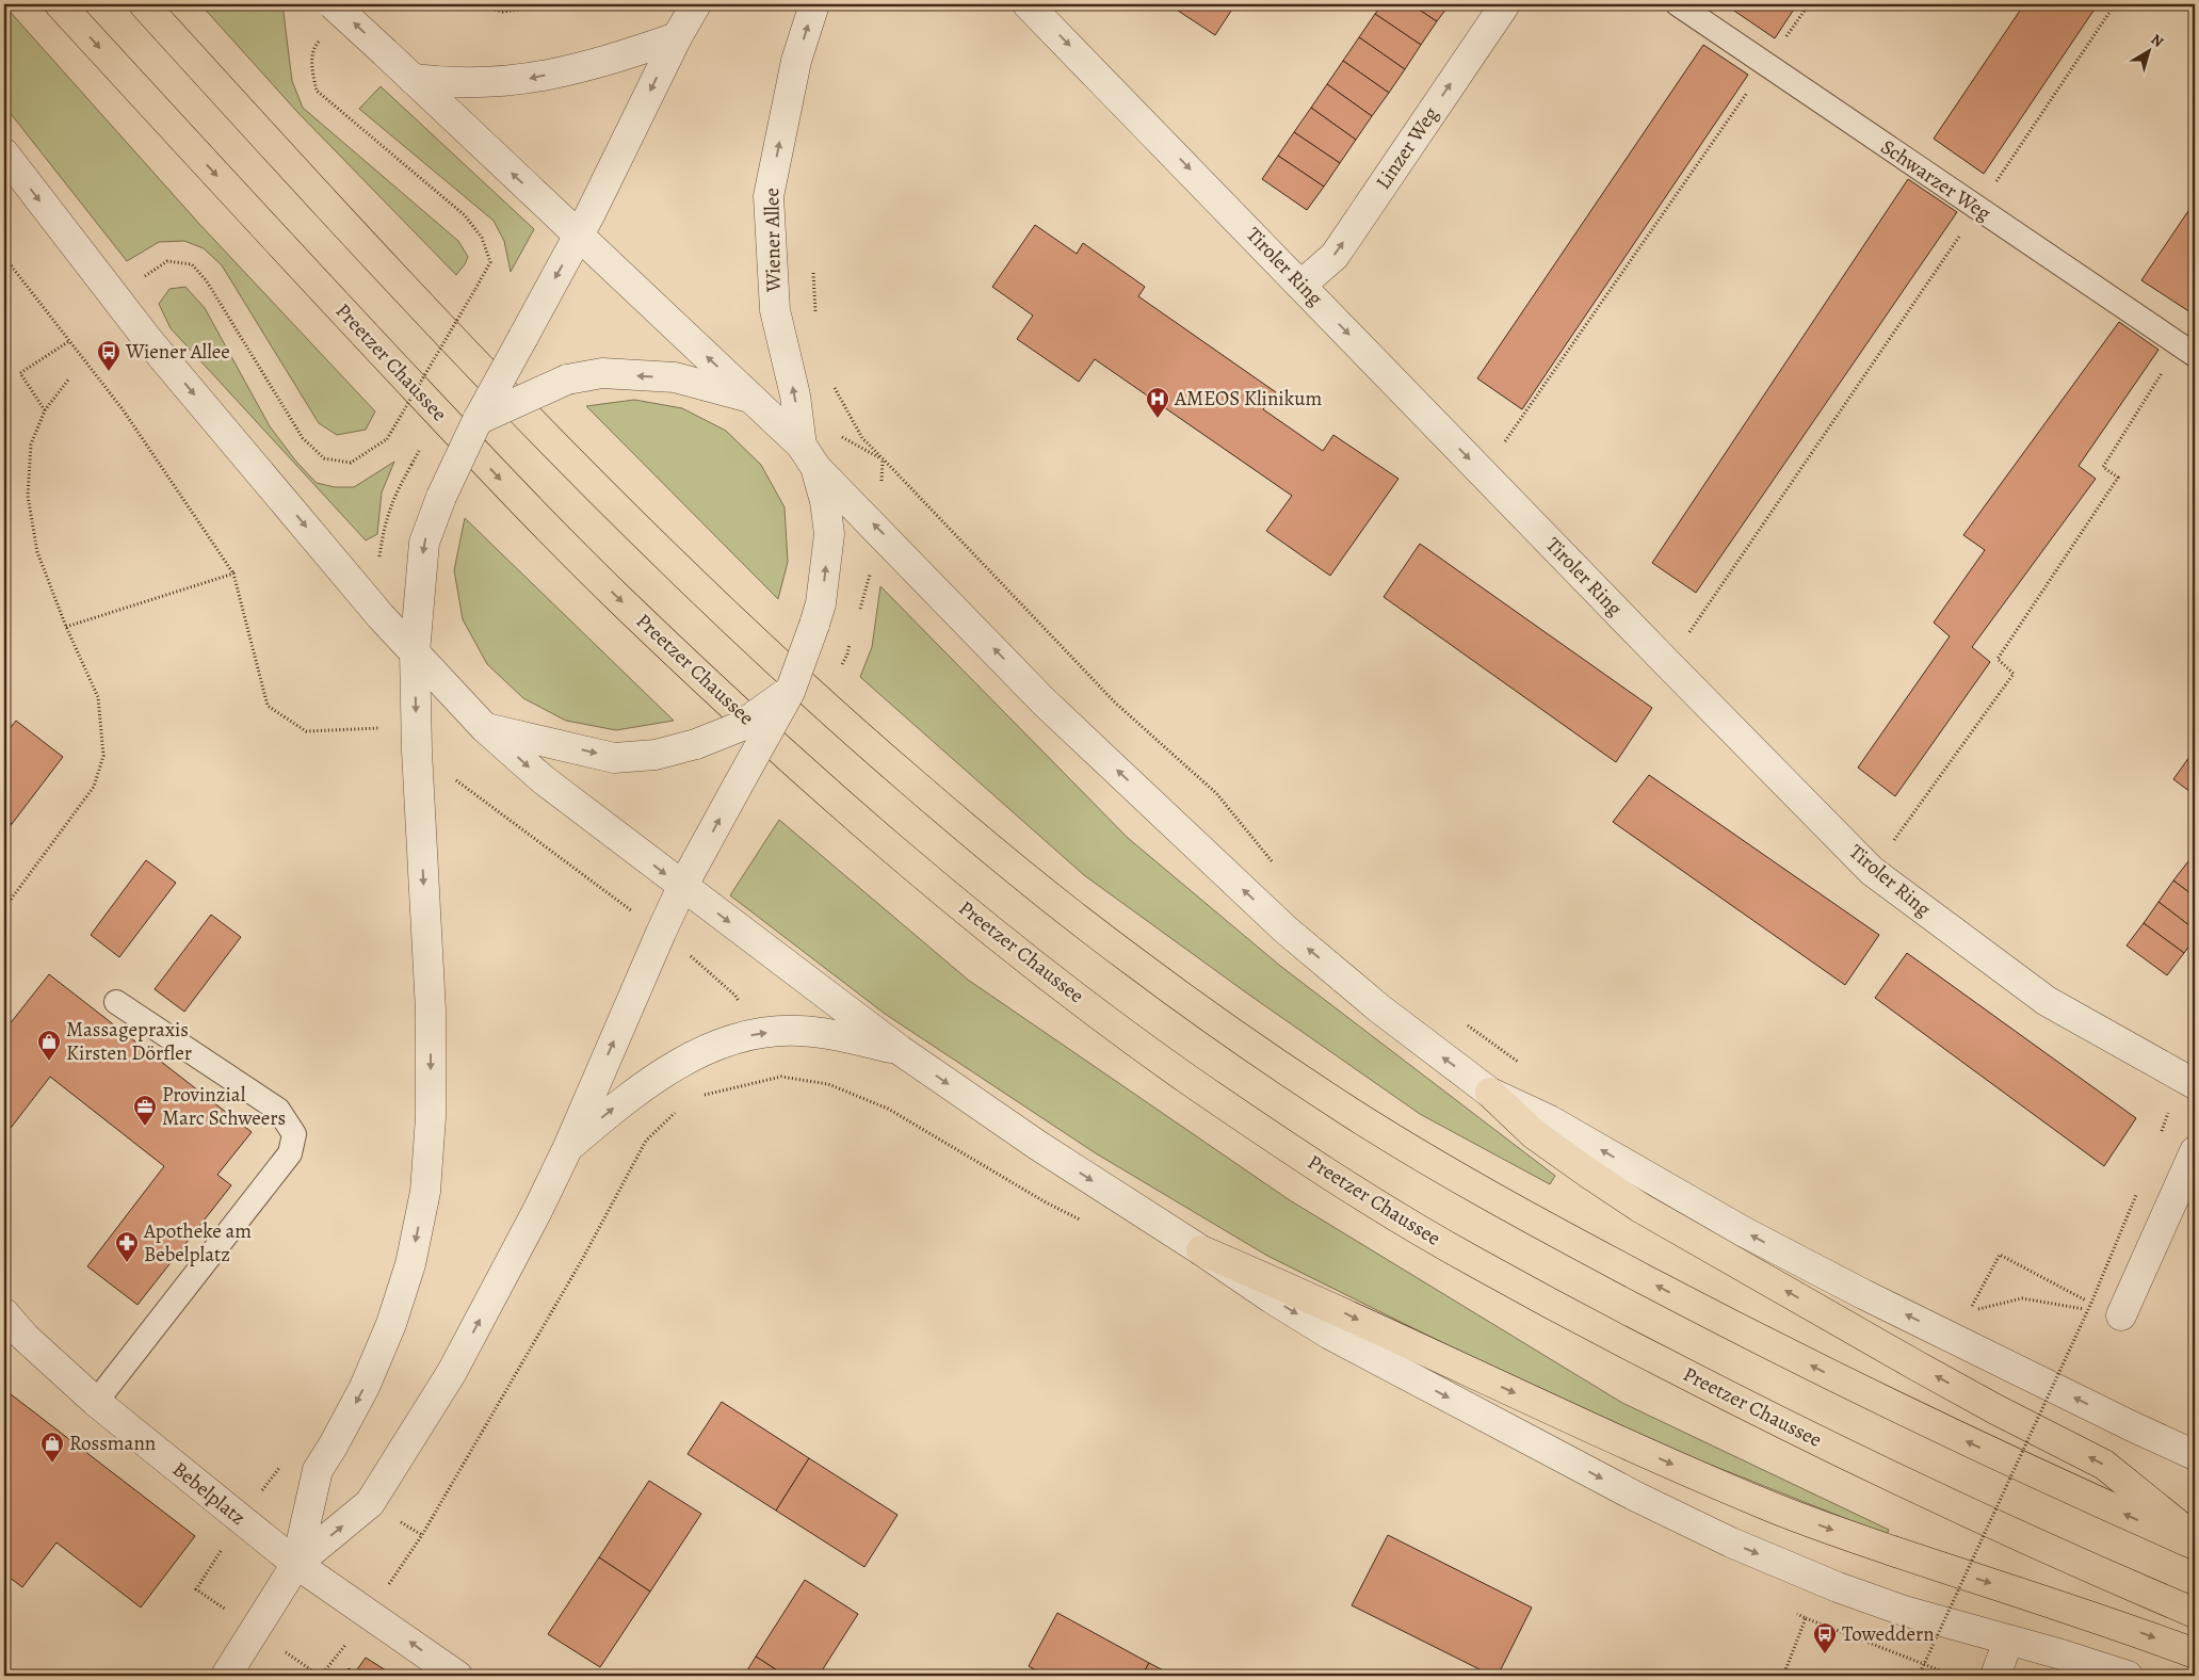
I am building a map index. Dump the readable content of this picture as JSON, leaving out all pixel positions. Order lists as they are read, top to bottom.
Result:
{
  "streets": {
    "highway": ["Preetzer Chaussee"],
    "street": [
      "Linzer Weg",
      "Wiener Allee",
      "Tiroler Ring",
      "Bebelplatz"
    ],
    "lane": ["Schwarzer Weg"]
  },
  "crossings": [
    ["Linzer Weg", "Tiroler Ring"],
    ["Wiener Allee", "Bebelplatz"]
  ],
  "one_way": ["Linzer Weg", "Tiroler Ring"],
  "places": {
    "bus stop": ["Wiener Allee", "Toweddern"],
    "hospital": ["AMEOS Klinikum"],
    "shop": ["Massagepraxis Kirsten Dörfler", "Rossmann"],
    "office": ["Provinzial Marc Schweers"],
    "pharmacy": ["Apotheke am Bebelplatz"]
  },
  "north": "top right"
}
